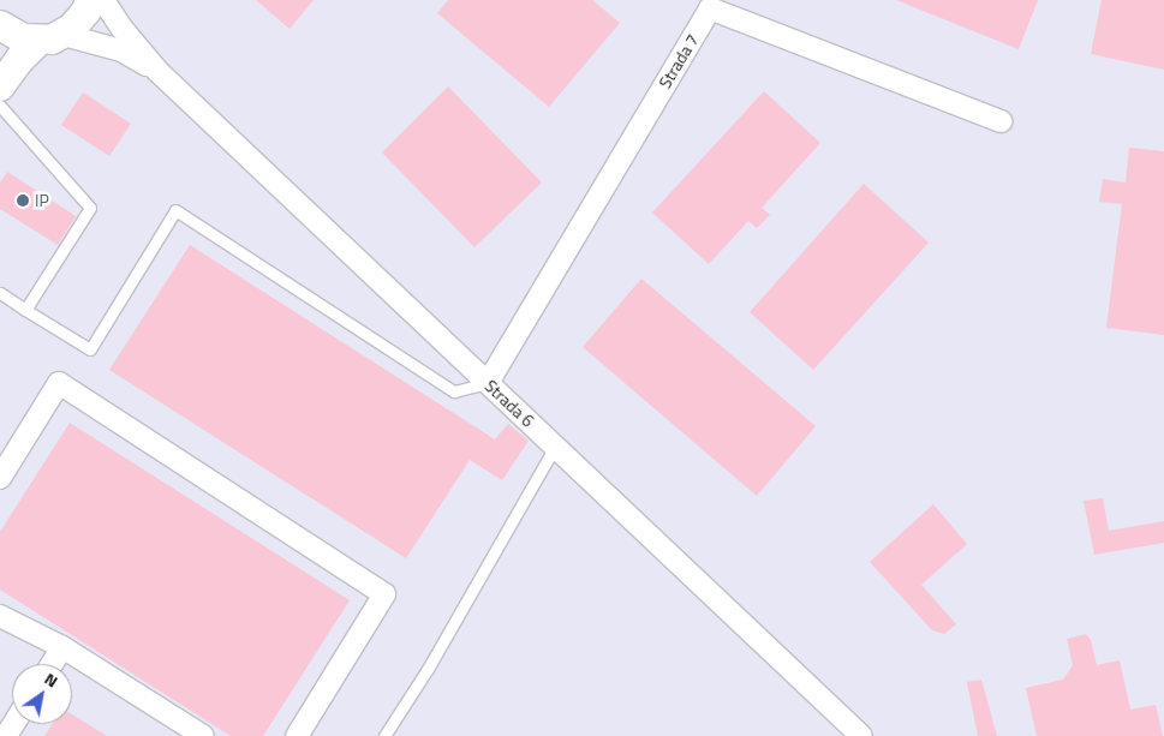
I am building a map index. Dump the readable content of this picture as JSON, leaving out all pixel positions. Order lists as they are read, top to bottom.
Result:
{
  "streets": {
    "street": ["Strada 7", "Strada 6"]
  },
  "crossings": [
    ["Strada 7", "Strada 6"]
  ],
  "places": ["IP"],
  "north": "top right"
}
